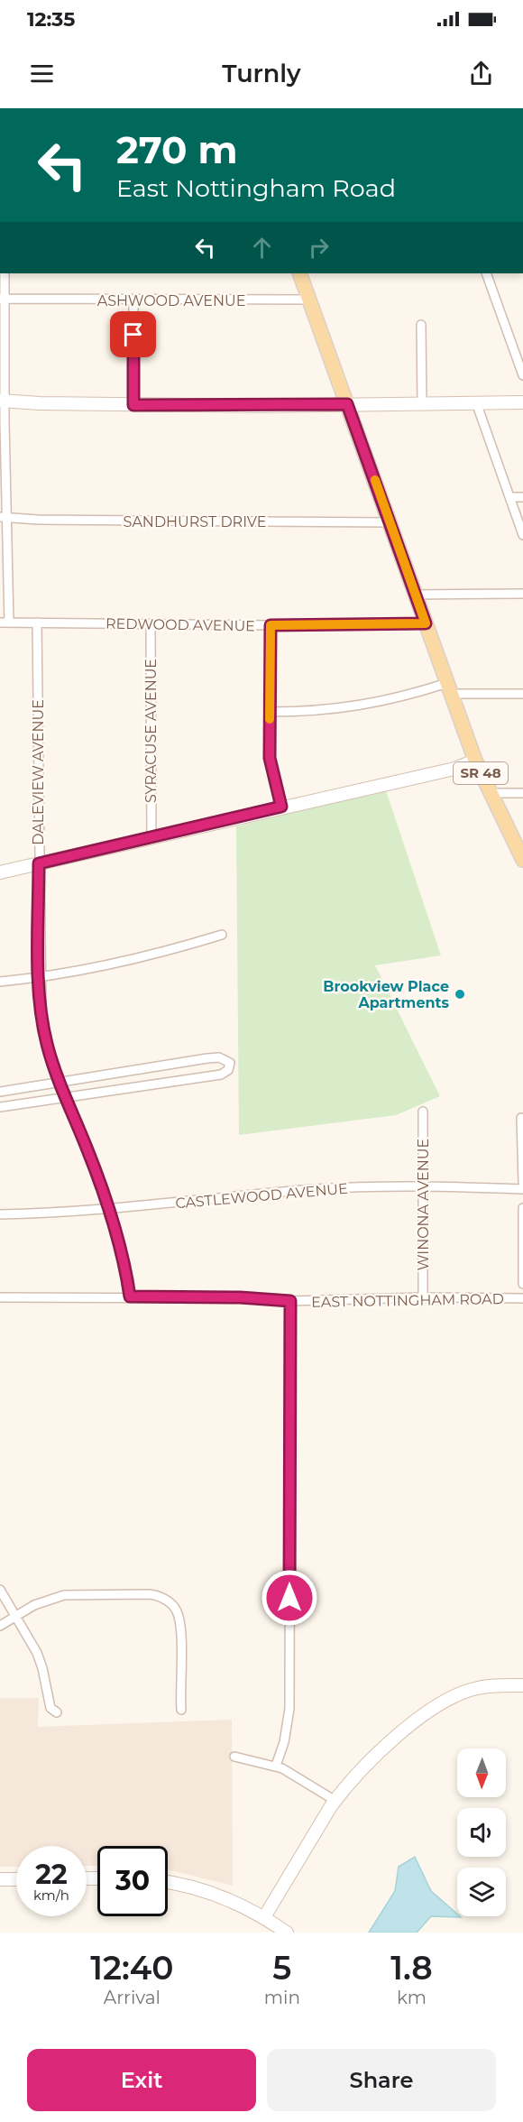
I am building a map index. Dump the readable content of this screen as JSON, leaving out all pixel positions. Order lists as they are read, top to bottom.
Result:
{
  "streets": {
    "main road": ["SR 48"],
    "street": [
      "ASHWOOD AVENUE",
      "SANDHURST DRIVE",
      "REDWOOD AVENUE",
      "SYRACUSE AVENUE",
      "DALEVIEW AVENUE",
      "CASTLEWOOD AVENUE",
      "WINONA AVENUE",
      "EAST NOTTINGHAM ROAD"
    ]
  },
  "crossings": [
    ["ASHWOOD AVENUE", "SR 48"],
    ["SANDHURST DRIVE", "SR 48"],
    ["REDWOOD AVENUE", "SYRACUSE AVENUE"],
    ["REDWOOD AVENUE", "DALEVIEW AVENUE"],
    ["REDWOOD AVENUE", "SR 48"],
    ["DALEVIEW AVENUE", "CASTLEWOOD AVENUE"],
    ["DALEVIEW AVENUE", "EAST NOTTINGHAM ROAD"],
    ["CASTLEWOOD AVENUE", "WINONA AVENUE"],
    ["WINONA AVENUE", "EAST NOTTINGHAM ROAD"]
  ],
  "places": ["Brookview Place Apartments"],
  "north": "bottom",
  "page": {
    "status": "12:35",
    "header": "Turnly",
    "turn": ["270 m", "East Nottingham Road"],
    "speed": "22 km/h",
    "limit": "30",
    "eta": [
      "12:40",
      "Arrival",
      "5",
      "min",
      "1.8",
      "km"
    ],
    "buttons": ["Exit", "Share"]
  }
}
